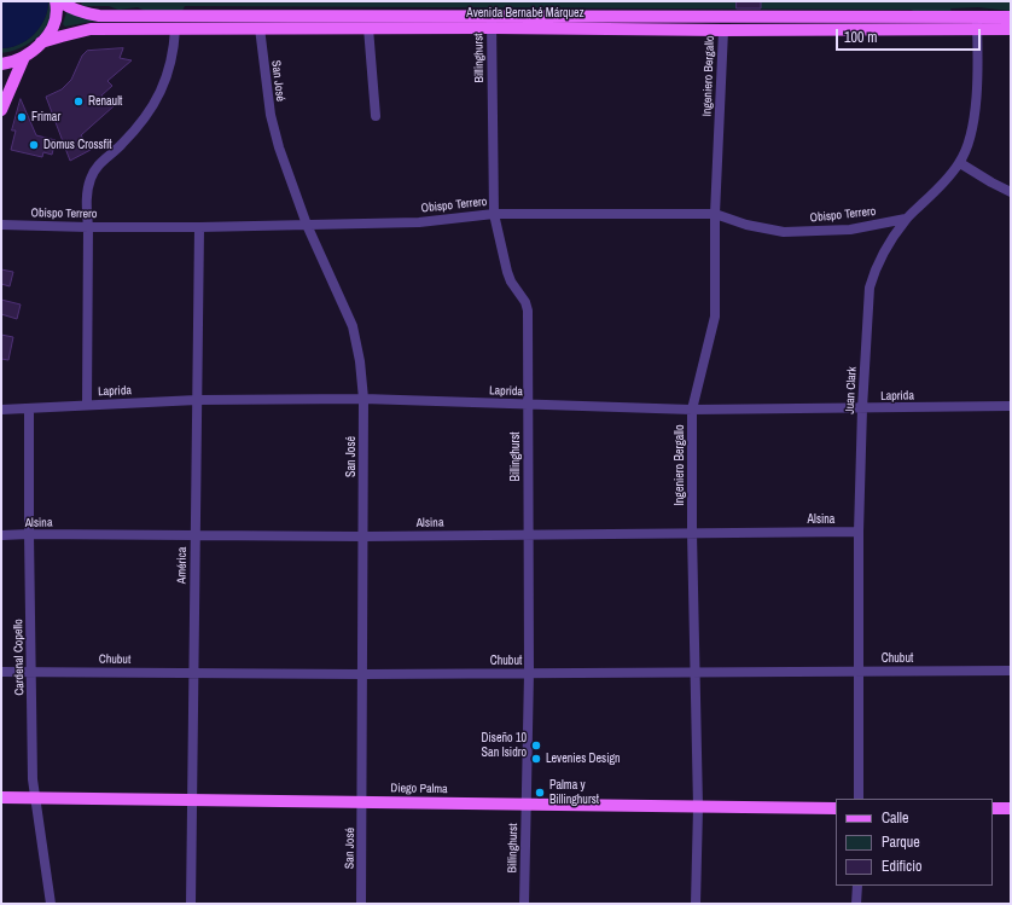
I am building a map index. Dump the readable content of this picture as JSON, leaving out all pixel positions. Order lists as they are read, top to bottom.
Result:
{
  "streets": {
    "main road": ["Avenida Bernabé Márquez", "Diego Palma"],
    "street": [
      "Billinghurst",
      "Ingeniero Bergallo",
      "San José",
      "Obispo Terrero",
      "Juan Clark",
      "Laprida",
      "Alsina",
      "América",
      "Cardenal Copello",
      "Chubut"
    ]
  },
  "crossings": [
    ["Avenida Bernabé Márquez", "Billinghurst"],
    ["Avenida Bernabé Márquez", "Ingeniero Bergallo"],
    ["Avenida Bernabé Márquez", "San José"],
    ["Avenida Bernabé Márquez", "Juan Clark"],
    ["Billinghurst", "Obispo Terrero"],
    ["Billinghurst", "Laprida"],
    ["Billinghurst", "Alsina"],
    ["Billinghurst", "Chubut"],
    ["Billinghurst", "Diego Palma"],
    ["Ingeniero Bergallo", "Obispo Terrero"],
    ["Ingeniero Bergallo", "Laprida"],
    ["Ingeniero Bergallo", "Alsina"],
    ["Ingeniero Bergallo", "Chubut"],
    ["Ingeniero Bergallo", "Diego Palma"],
    ["San José", "Obispo Terrero"],
    ["San José", "Laprida"],
    ["San José", "Alsina"],
    ["San José", "Chubut"],
    ["San José", "Diego Palma"],
    ["Obispo Terrero", "Juan Clark"],
    ["Obispo Terrero", "América"],
    ["Juan Clark", "Laprida"],
    ["Juan Clark", "Alsina"],
    ["Juan Clark", "Chubut"],
    ["Laprida", "América"],
    ["Laprida", "Cardenal Copello"],
    ["Alsina", "América"],
    ["Alsina", "Cardenal Copello"],
    ["América", "Chubut"],
    ["América", "Diego Palma"],
    ["Cardenal Copello", "Chubut"],
    ["Cardenal Copello", "Diego Palma"]
  ],
  "places": [
    "Renault",
    "Frimar",
    "Domus Crossfit",
    "Diseño 10 San Isidro",
    "Levenies Design",
    "Palma y Billinghurst"
  ],
  "legend": ["Calle", "Parque", "Edificio"],
  "scale_bar": "100 m"
}
